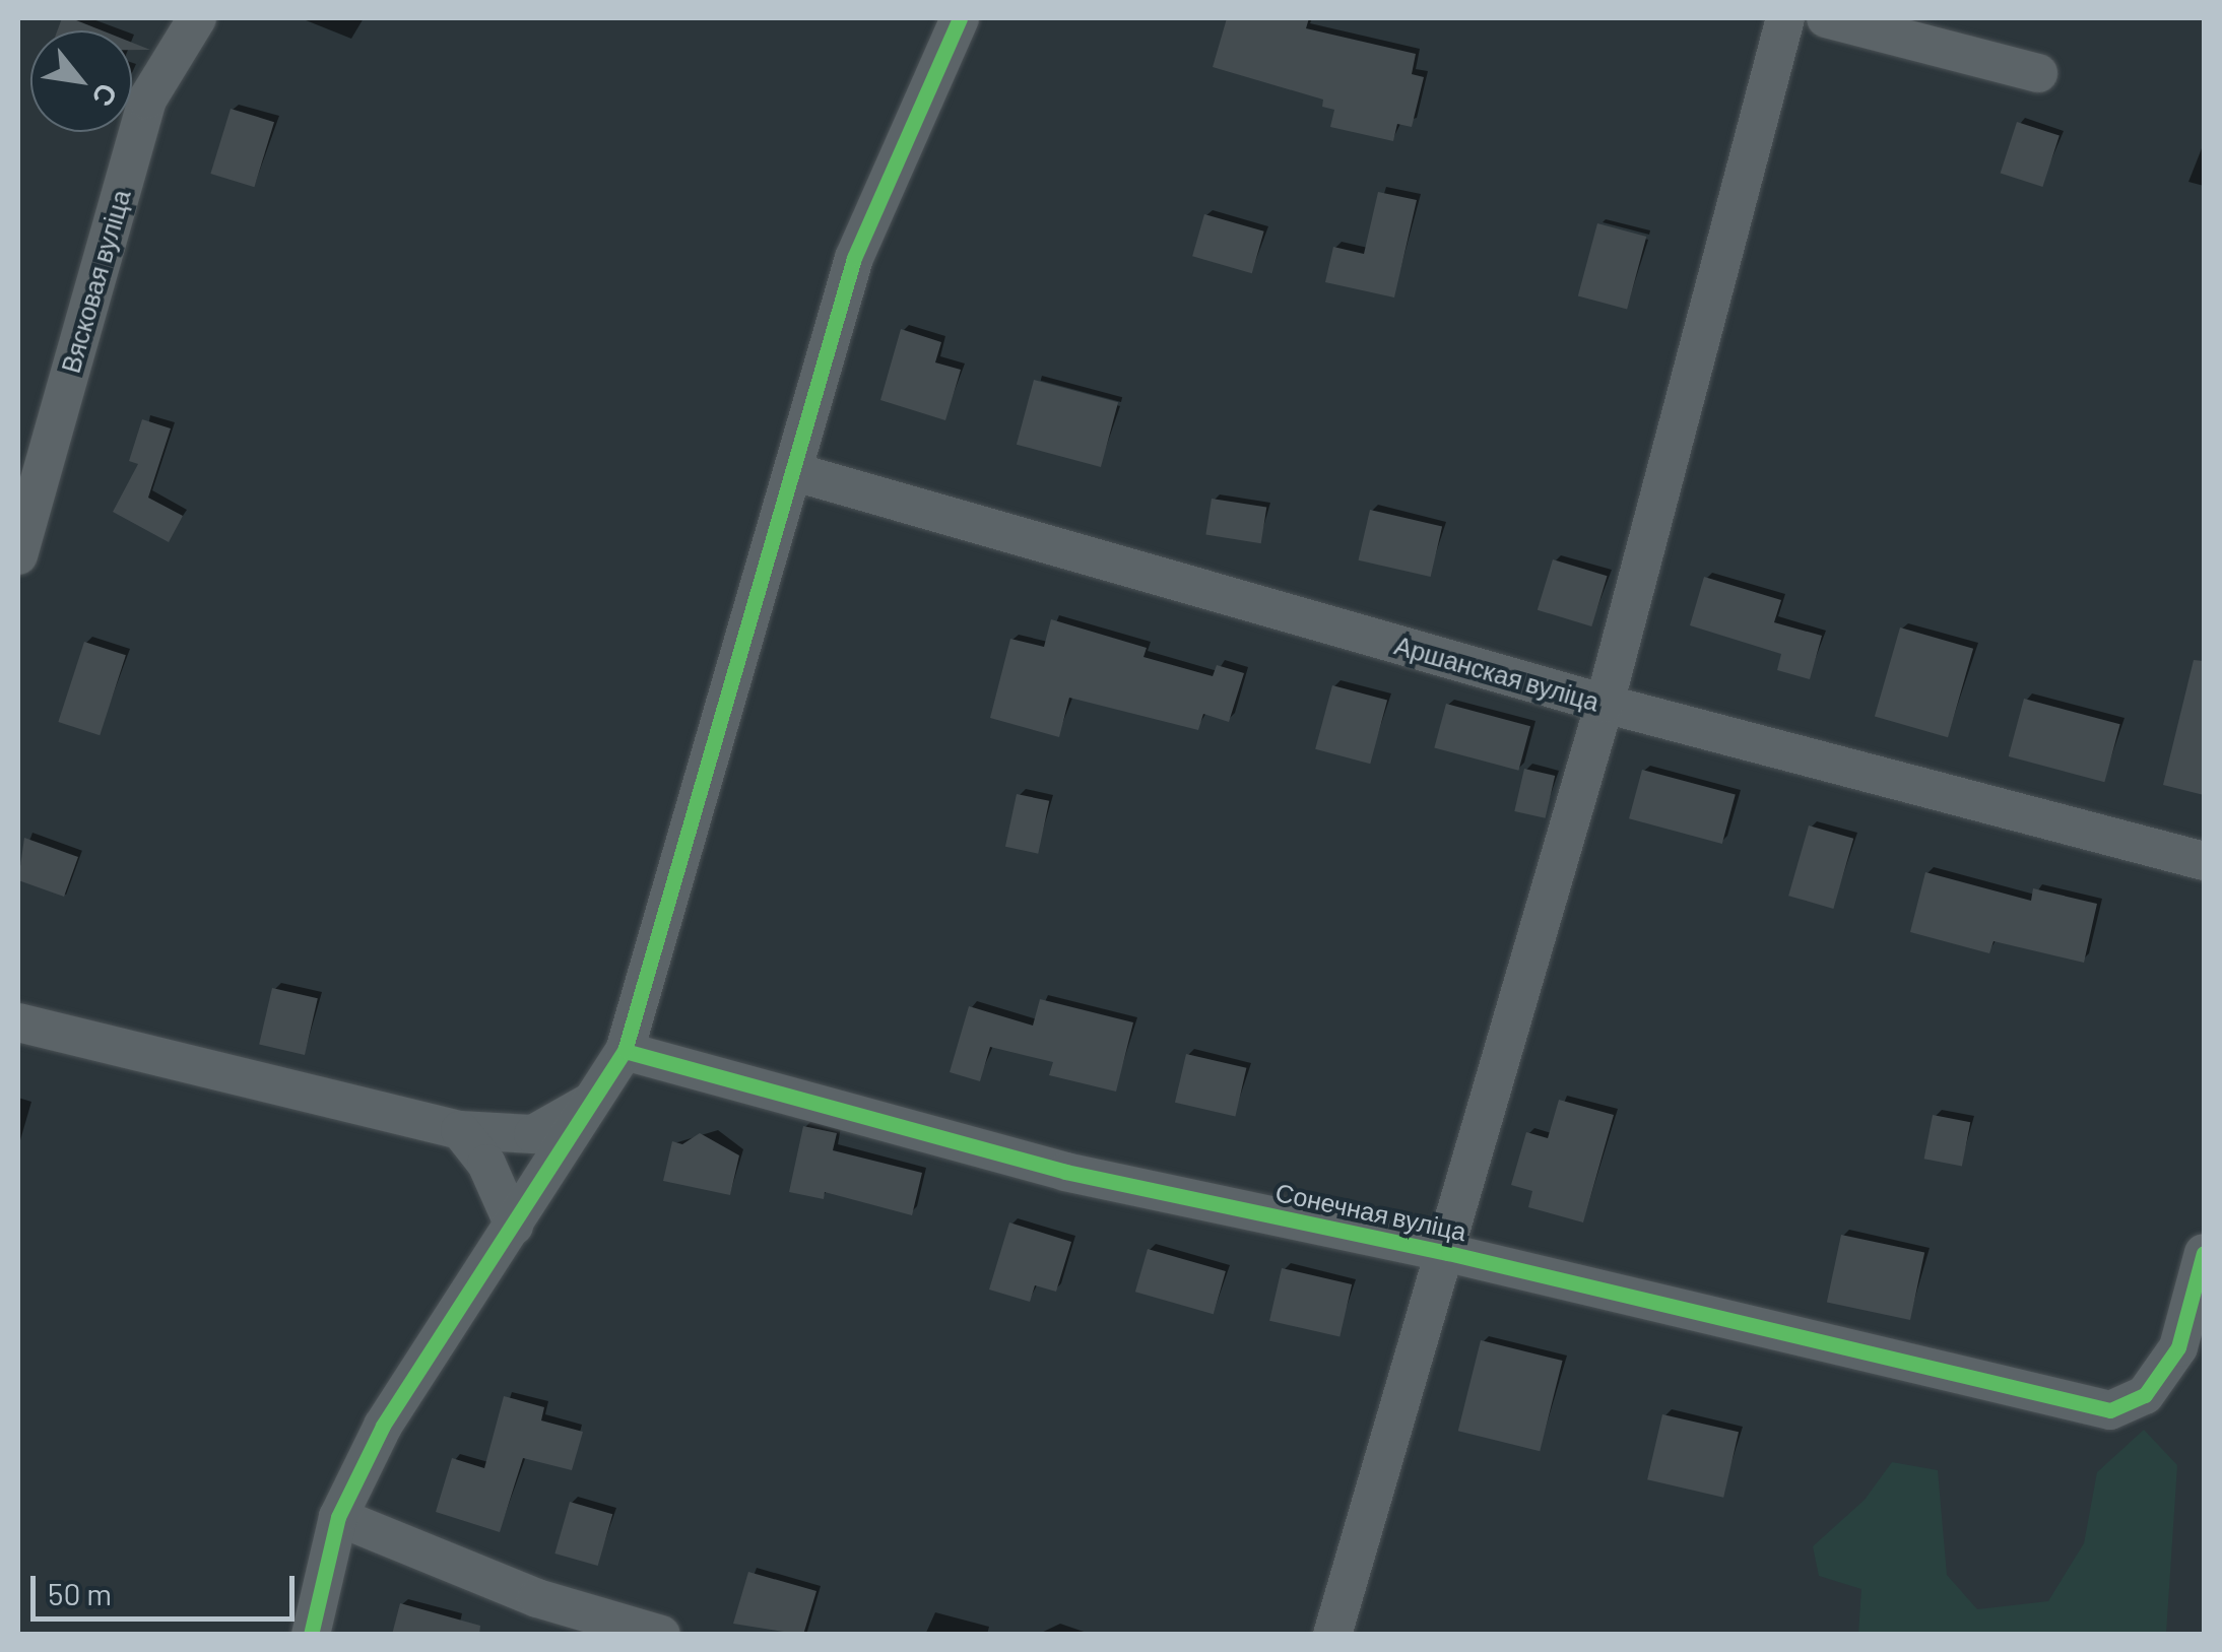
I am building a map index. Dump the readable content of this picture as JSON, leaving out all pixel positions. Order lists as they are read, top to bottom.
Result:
{
  "streets": {
    "street": ["Вясковая вуліца", "Аршанская вуліца", "Сонечная вуліца"]
  },
  "scale_bar": "50 m",
  "north": "bottom right"
}
